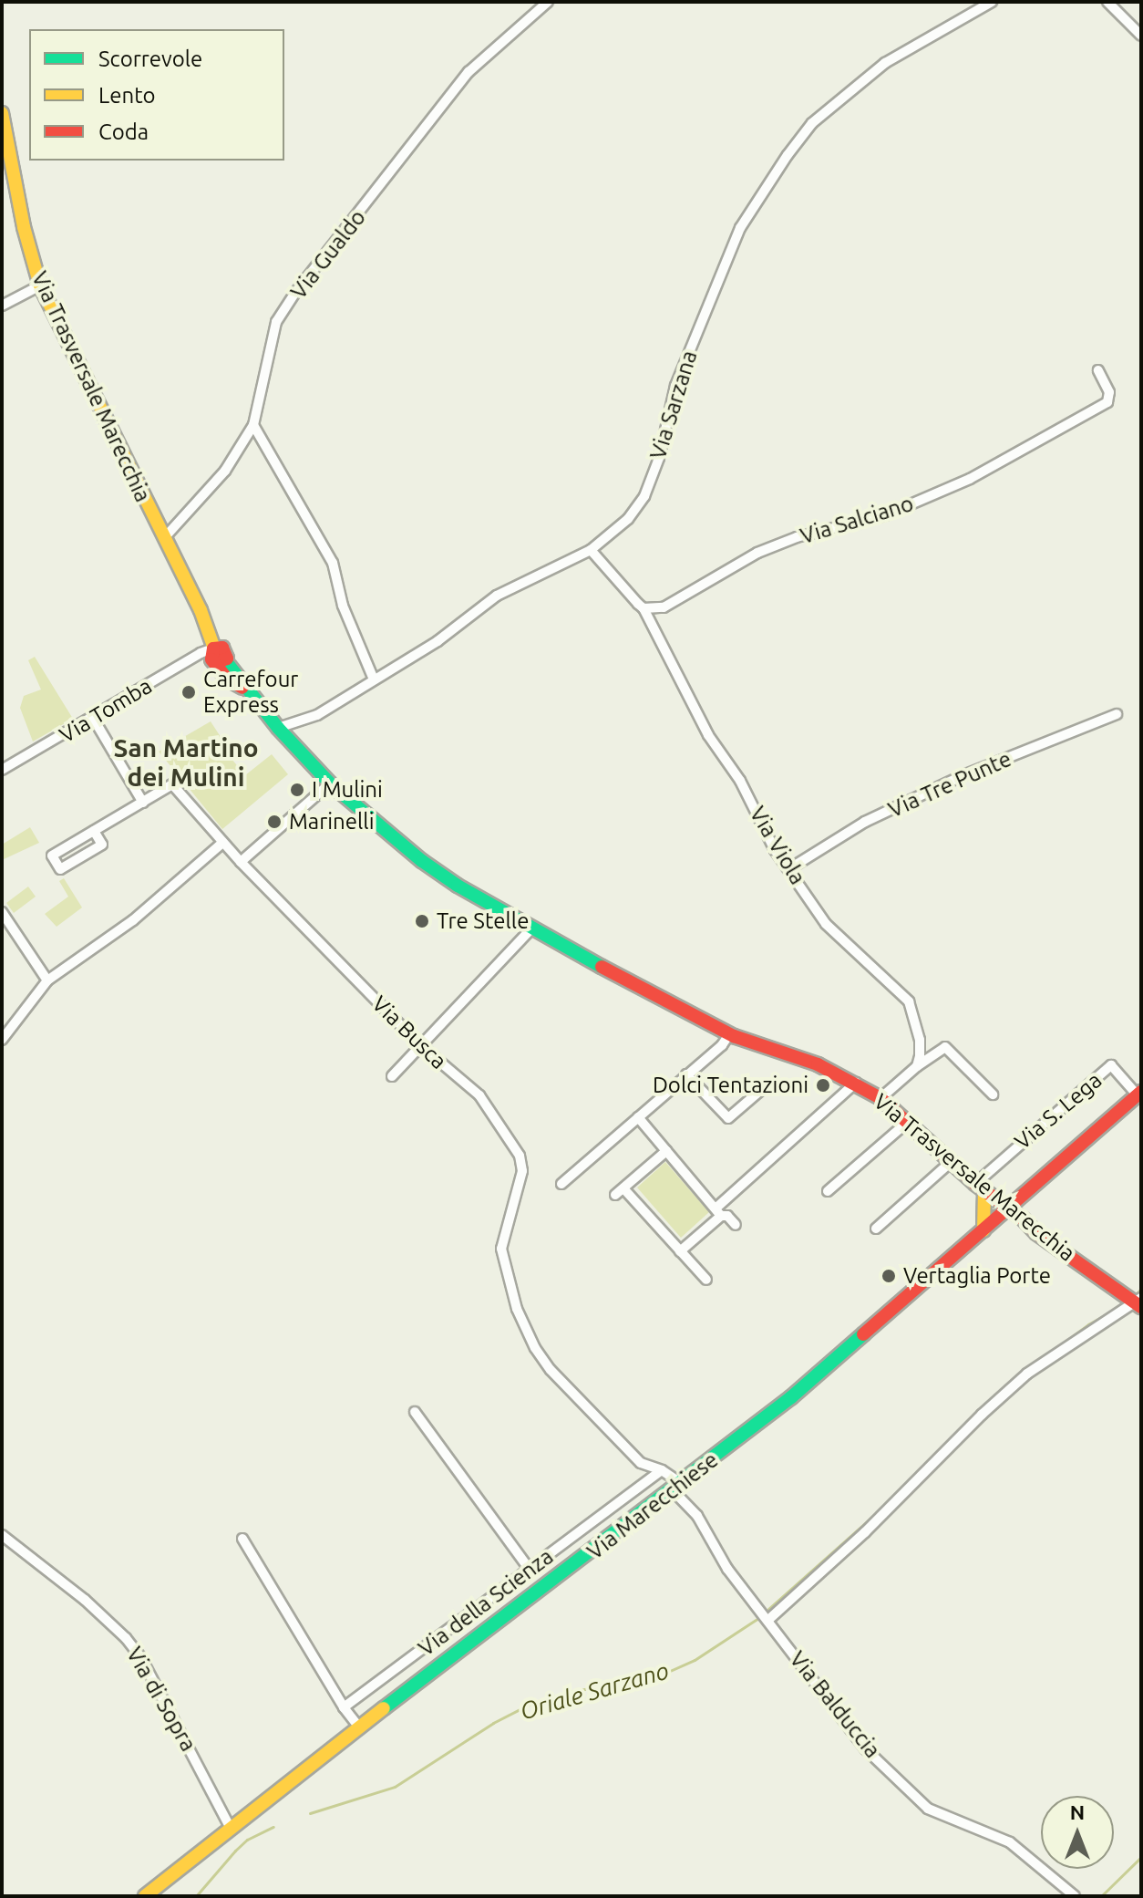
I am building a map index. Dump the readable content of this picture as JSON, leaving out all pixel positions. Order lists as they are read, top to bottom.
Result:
{
  "streets": {
    "main road": ["Via Trasversale Marecchia", "Via Marecchiese"],
    "street": [
      "Via Gualdo",
      "Via Sarzana",
      "Via Salciano",
      "Via Tomba",
      "Via Tre Punte",
      "Via Viola",
      "Via Busca",
      "Via S. Lega",
      "Via della Scienza",
      "Via di Sopra",
      "Via Balduccia"
    ]
  },
  "crossings": [
    ["Via Gualdo", "Via Trasversale Marecchia"],
    ["Via Trasversale Marecchia", "Via Sarzana"],
    ["Via Trasversale Marecchia", "Via Tomba"],
    ["Via Trasversale Marecchia", "Via S. Lega"],
    ["Via Trasversale Marecchia", "Via Marecchiese"],
    ["Via Trasversale Marecchia", "Via Balduccia"],
    ["Via Salciano", "Via Viola"],
    ["Via Tre Punte", "Via Viola"],
    ["Via Busca", "Via Marecchiese"],
    ["Via Busca", "Via della Scienza"],
    ["Via Busca", "Via Balduccia"],
    ["Via S. Lega", "Via Marecchiese"],
    ["Via Marecchiese", "Via di Sopra"],
    ["Via Marecchiese", "Via Balduccia"]
  ],
  "districts": ["San Martino dei Mulini"],
  "water": ["Oriale Sarzano"],
  "places": [
    "Carrefour Express",
    "I Mulini",
    "Marinelli",
    "Tre Stelle",
    "Dolci Tentazioni",
    "Vertaglia Porte"
  ],
  "legend": ["Scorrevole", "Lento", "Coda"],
  "north": "top"
}
